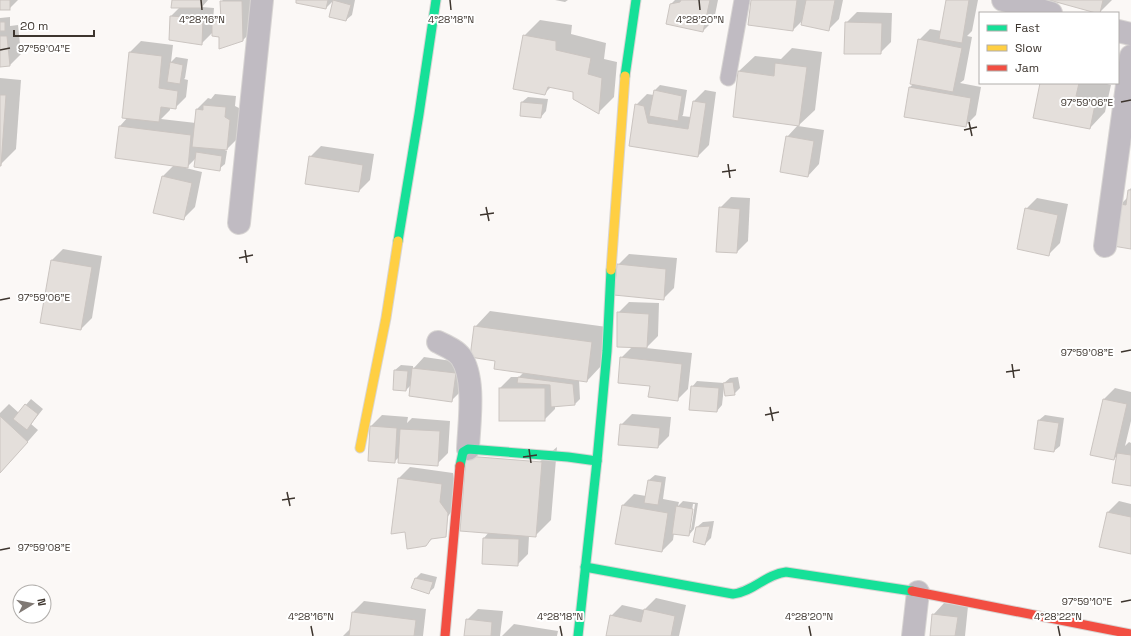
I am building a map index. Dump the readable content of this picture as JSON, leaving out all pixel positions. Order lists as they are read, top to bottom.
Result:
{
  "legend": ["Fast", "Slow", "Jam"],
  "scale_bar": "20 m",
  "north": "right",
  "coordinates": [
    "4°28'16\"N",
    "4°28'18\"N",
    "4°28'20\"N",
    "97°59'04\"E",
    "97°59'06\"E",
    "97°59'08\"E",
    "97°59'10\"E",
    "4°28'22\"N"
  ]
}
